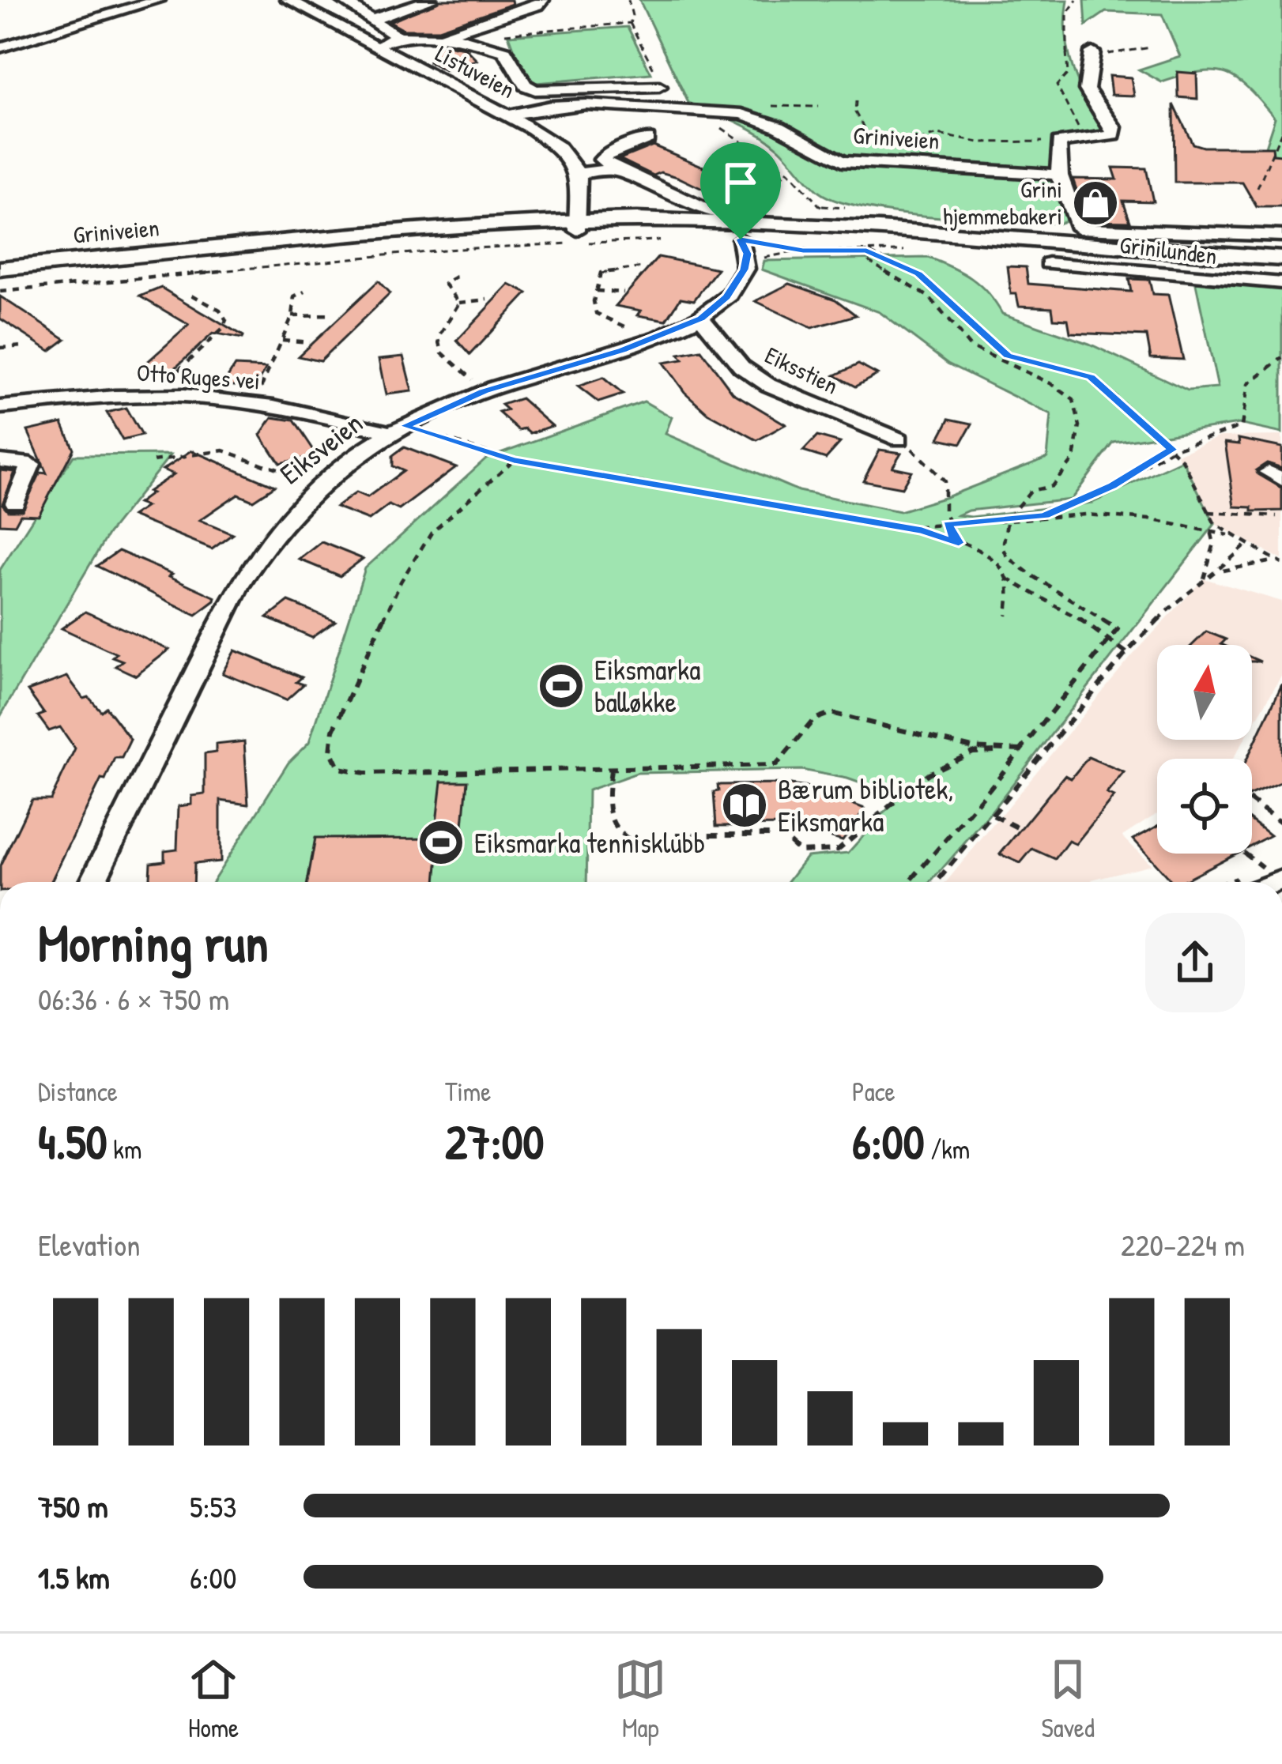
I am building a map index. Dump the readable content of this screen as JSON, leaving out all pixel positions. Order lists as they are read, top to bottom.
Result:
{
  "streets": {
    "main road": ["Griniveien"],
    "street": [
      "Listuveien",
      "Grinilunden",
      "Eiksstien",
      "Otto Ruges vei",
      "Eiksveien"
    ]
  },
  "crossings": [
    ["Listuveien", "Griniveien"],
    ["Eiksstien", "Eiksveien"],
    ["Otto Ruges vei", "Eiksveien"]
  ],
  "places": {
    "shop": ["Grini hjemmebakeri"],
    "sports": ["Eiksmarka balløkke", "Eiksmarka tennisklubb"],
    "library": ["Bærum bibliotek, Eiksmarka"]
  },
  "north": "top",
  "page": {
    "heading": ["Morning run", "06:36 · 6 × 750 m"],
    "stats": [
      ["Distance", "4.50 km"],
      ["Time", "27:00"],
      ["Pace", "6:00 /km"]
    ],
    "chart": ["Elevation", "220–224 m"],
    "list": [
      {
        "name": "750 m",
        "note": "5:53"
      },
      {
        "name": "1.5 km",
        "note": "6:00"
      }
    ],
    "tabs": ["Home", "Map", "Saved"]
  }
}
